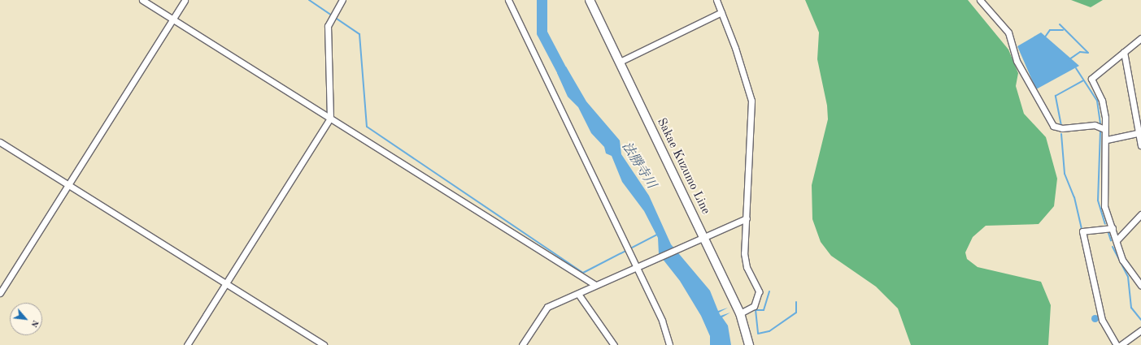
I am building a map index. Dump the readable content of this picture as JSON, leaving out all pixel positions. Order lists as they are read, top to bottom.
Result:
{
  "streets": {
    "main road": ["Sakae Kuzumo Line"]
  },
  "water": ["法勝寺川"],
  "north": "bottom right"
}
